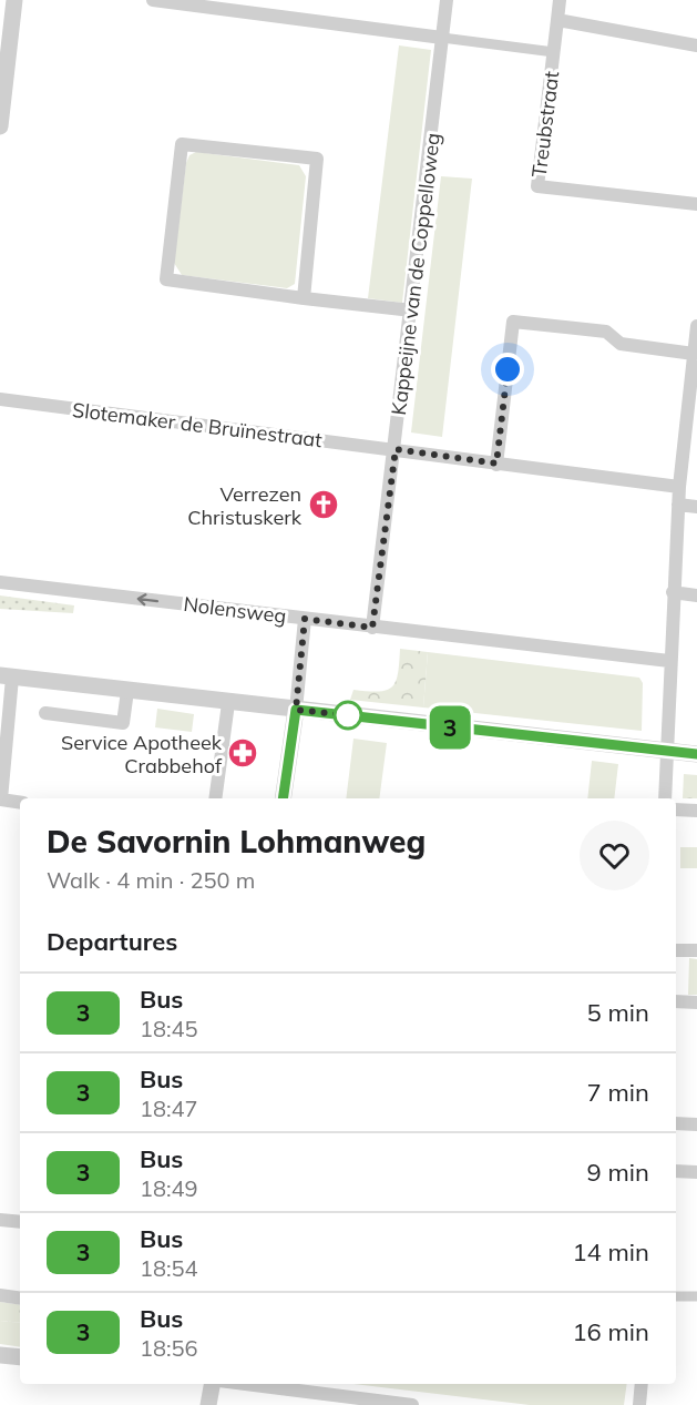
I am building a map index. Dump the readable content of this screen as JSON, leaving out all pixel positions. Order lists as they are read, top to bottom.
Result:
{
  "streets": {
    "street": [
      "Treubstraat",
      "Kappeijne van de Coppelloweg",
      "Slotemaker de Bruïnestraat",
      "Nolensweg"
    ]
  },
  "crossings": [
    ["Kappeijne van de Coppelloweg", "Slotemaker de Bruïnestraat"],
    ["Kappeijne van de Coppelloweg", "Nolensweg"]
  ],
  "places": {
    "church": ["Verrezen Christuskerk"],
    "pharmacy": ["Service Apotheek Crabbehof"]
  },
  "lines": ["bus line 3"],
  "page": {
    "on_map": "3",
    "heading": [
      ["De Savornin Lohmanweg", "Walk · 4 min · 250 m"],
      "Departures"
    ],
    "list": [
      {
        "mark": "3",
        "name": "Bus",
        "note": "18:45",
        "value": "5 min"
      },
      {
        "mark": "3",
        "name": "Bus",
        "note": "18:47",
        "value": "7 min"
      },
      {
        "mark": "3",
        "name": "Bus",
        "note": "18:49",
        "value": "9 min"
      },
      {
        "mark": "3",
        "name": "Bus",
        "note": "18:54",
        "value": "14 min"
      },
      {
        "mark": "3",
        "name": "Bus",
        "note": "18:56",
        "value": "16 min"
      }
    ]
  }
}
